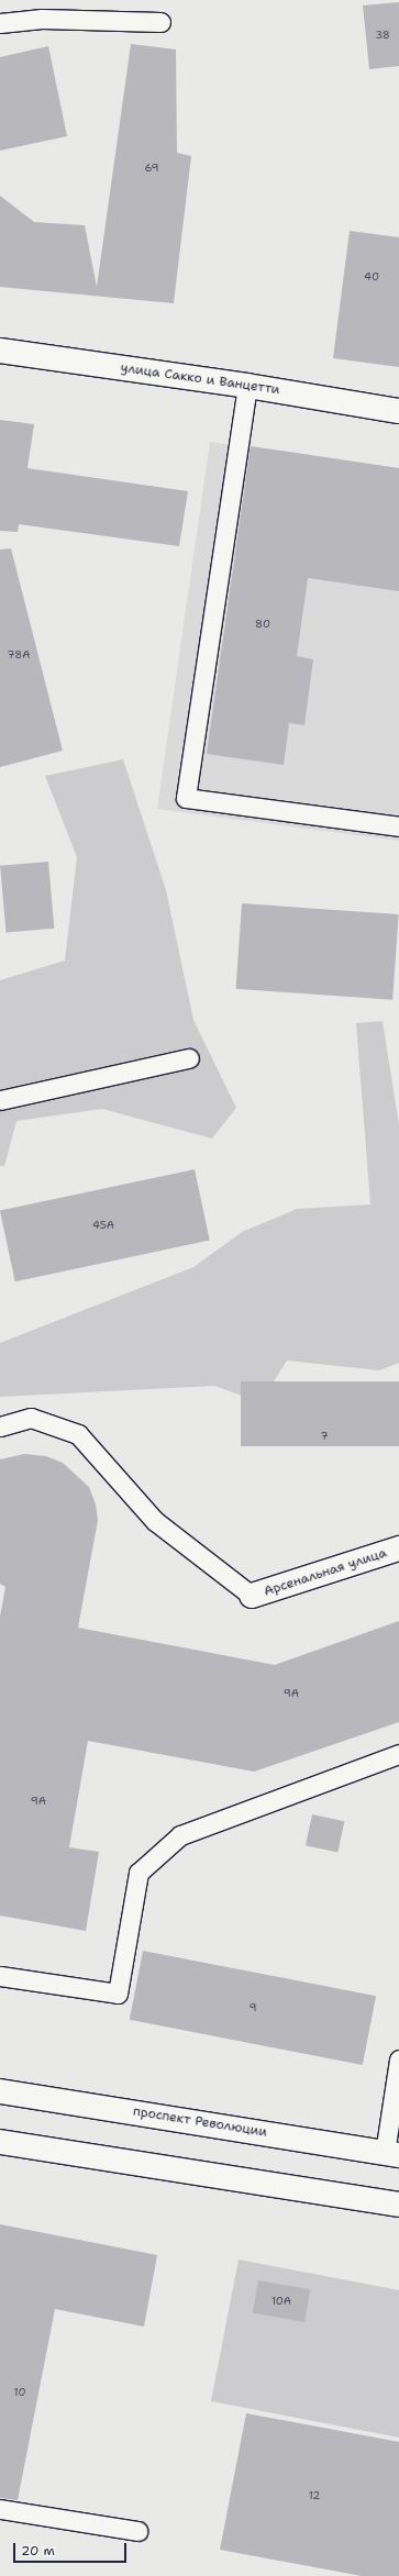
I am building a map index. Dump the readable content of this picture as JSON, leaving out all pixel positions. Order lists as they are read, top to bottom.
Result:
{
  "streets": {
    "main road": ["улица Сакко и Ванцетти", "Арсенальная улица", "проспект Революции"]
  },
  "house_numbers": [
    "38",
    "69",
    "40",
    "80",
    "78А",
    "45А",
    "7",
    "9А",
    "9А",
    "9",
    "10А",
    "10",
    "12"
  ],
  "scale_bar": "20 m"
}
